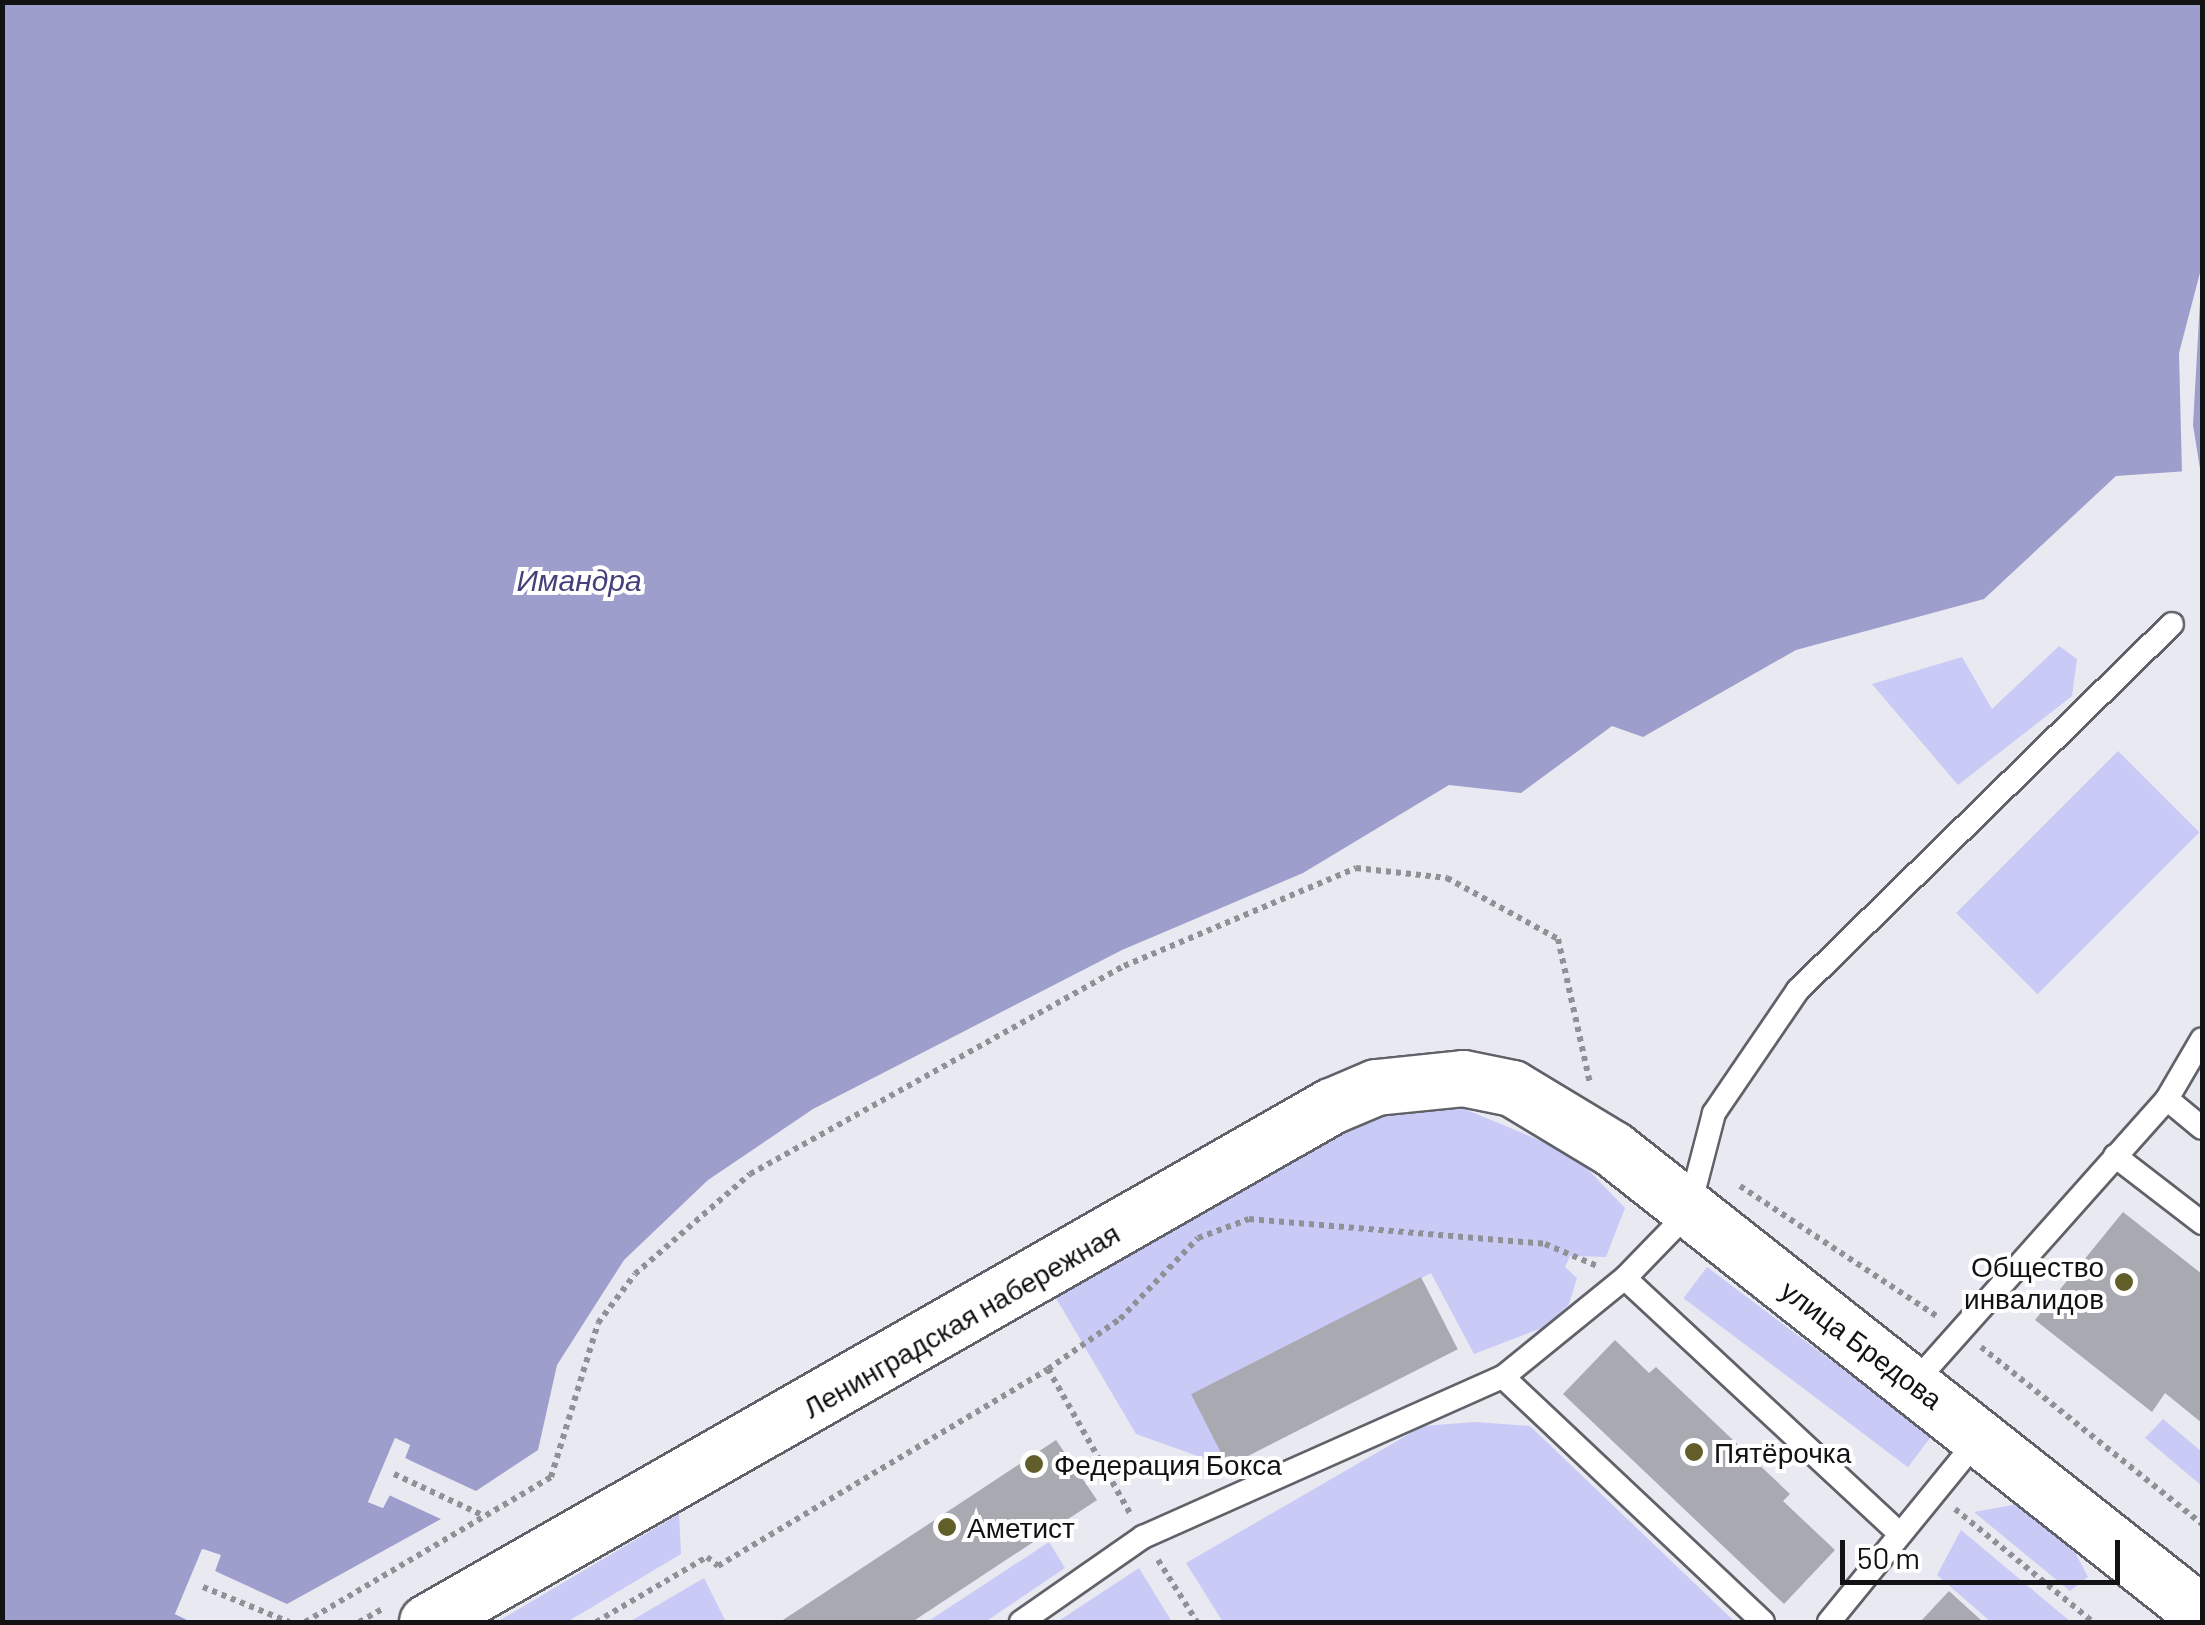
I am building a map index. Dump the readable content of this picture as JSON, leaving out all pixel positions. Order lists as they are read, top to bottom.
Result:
{
  "streets": {
    "main road": ["Ленинградская набережная", "улица Бредова"]
  },
  "crossings": [
    ["Ленинградская набережная", "улица Бредова"]
  ],
  "water": ["Имандра"],
  "places": [
    "Общество инвалидов",
    "Пятёрочка",
    "Федерация Бокса",
    "Аметист"
  ],
  "scale_bar": "50 m"
}
